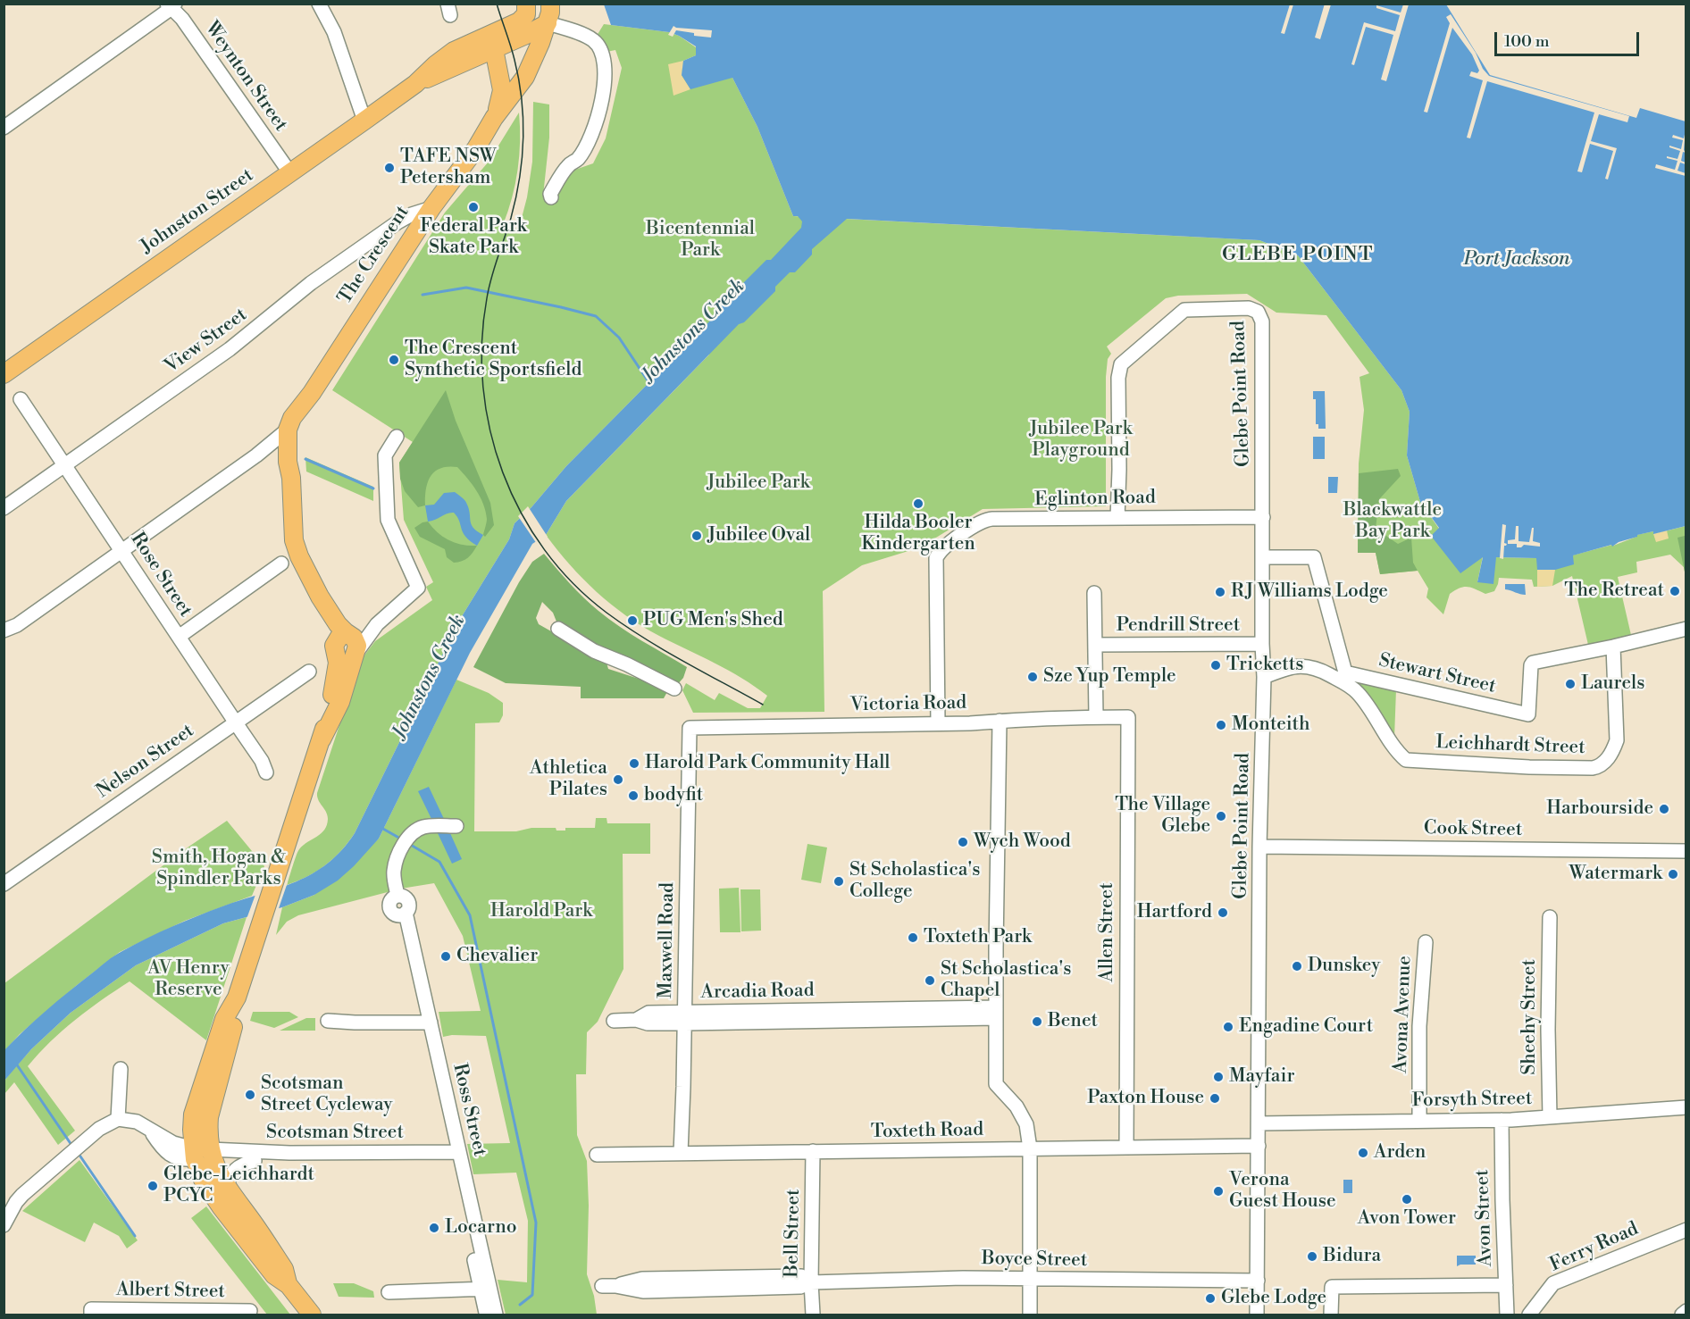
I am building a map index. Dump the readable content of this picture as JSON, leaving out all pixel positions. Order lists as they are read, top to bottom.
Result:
{
  "streets": {
    "main road": ["Johnston Street", "The Crescent"],
    "street": [
      "Weynton Street",
      "View Street",
      "Glebe Point Road",
      "Eglinton Road",
      "Rose Street",
      "Pendrill Street",
      "Stewart Street",
      "Victoria Road",
      "Leichhardt Street",
      "Nelson Street",
      "Cook Street",
      "Allen Street",
      "Maxwell Road",
      "Arcadia Road",
      "Avona Avenue",
      "Sheehy Street",
      "Forsyth Street",
      "Ross Street",
      "Toxteth Road",
      "Scotsman Street",
      "Avon Street",
      "Bell Street",
      "Ferry Road",
      "Boyce Street",
      "Albert Street"
    ]
  },
  "crossings": [
    ["Weynton Street", "Johnston Street"],
    ["Johnston Street", "The Crescent"],
    ["The Crescent", "View Street"],
    ["The Crescent", "Scotsman Street"],
    ["View Street", "Rose Street"],
    ["Glebe Point Road", "Eglinton Road"],
    ["Glebe Point Road", "Pendrill Street"],
    ["Glebe Point Road", "Leichhardt Street"],
    ["Glebe Point Road", "Cook Street"],
    ["Glebe Point Road", "Forsyth Street"],
    ["Glebe Point Road", "Toxteth Road"],
    ["Glebe Point Road", "Boyce Street"],
    ["Eglinton Road", "Victoria Road"],
    ["Rose Street", "Nelson Street"],
    ["Stewart Street", "Leichhardt Street"],
    ["Victoria Road", "Allen Street"],
    ["Victoria Road", "Maxwell Road"],
    ["Allen Street", "Toxteth Road"],
    ["Maxwell Road", "Arcadia Road"],
    ["Maxwell Road", "Toxteth Road"],
    ["Avona Avenue", "Forsyth Street"],
    ["Sheehy Street", "Forsyth Street"],
    ["Forsyth Street", "Avon Street"],
    ["Ross Street", "Scotsman Street"],
    ["Toxteth Road", "Bell Street"],
    ["Bell Street", "Boyce Street"]
  ],
  "districts": ["GLEBE POINT"],
  "water": ["Port Jackson", "Johnstons Creek"],
  "parks": [
    "Bicentennial Park",
    "Jubilee Park Playground",
    "Jubilee Park",
    "Blackwattle Bay Park",
    "Smith, Hogan & Spindler Parks",
    "Harold Park",
    "AV Henry Reserve"
  ],
  "places": [
    "TAFE NSW Petersham",
    "Federal Park Skate Park",
    "The Crescent Synthetic Sportsfield",
    "Hilda Booler Kindergarten",
    "Jubilee Oval",
    "The Retreat",
    "RJ Williams Lodge",
    "PUG Men's Shed",
    "Tricketts",
    "Sze Yup Temple",
    "Laurels",
    "Monteith",
    "Harold Park Community Hall",
    "Athletica Pilates",
    "bodyfit",
    "Harbourside",
    "The Village Glebe",
    "Wych Wood",
    "Watermark",
    "St Scholastica's College",
    "Hartford",
    "Toxteth Park",
    "Chevalier",
    "Dunskey",
    "St Scholastica's Chapel",
    "Benet",
    "Engadine Court",
    "Mayfair",
    "Scotsman Street Cycleway",
    "Paxton House",
    "Arden",
    "Glebe-Leichhardt PCYC",
    "Verona Guest House",
    "Avon Tower",
    "Locarno",
    "Bidura",
    "Glebe Lodge"
  ],
  "scale_bar": "100 m"
}
